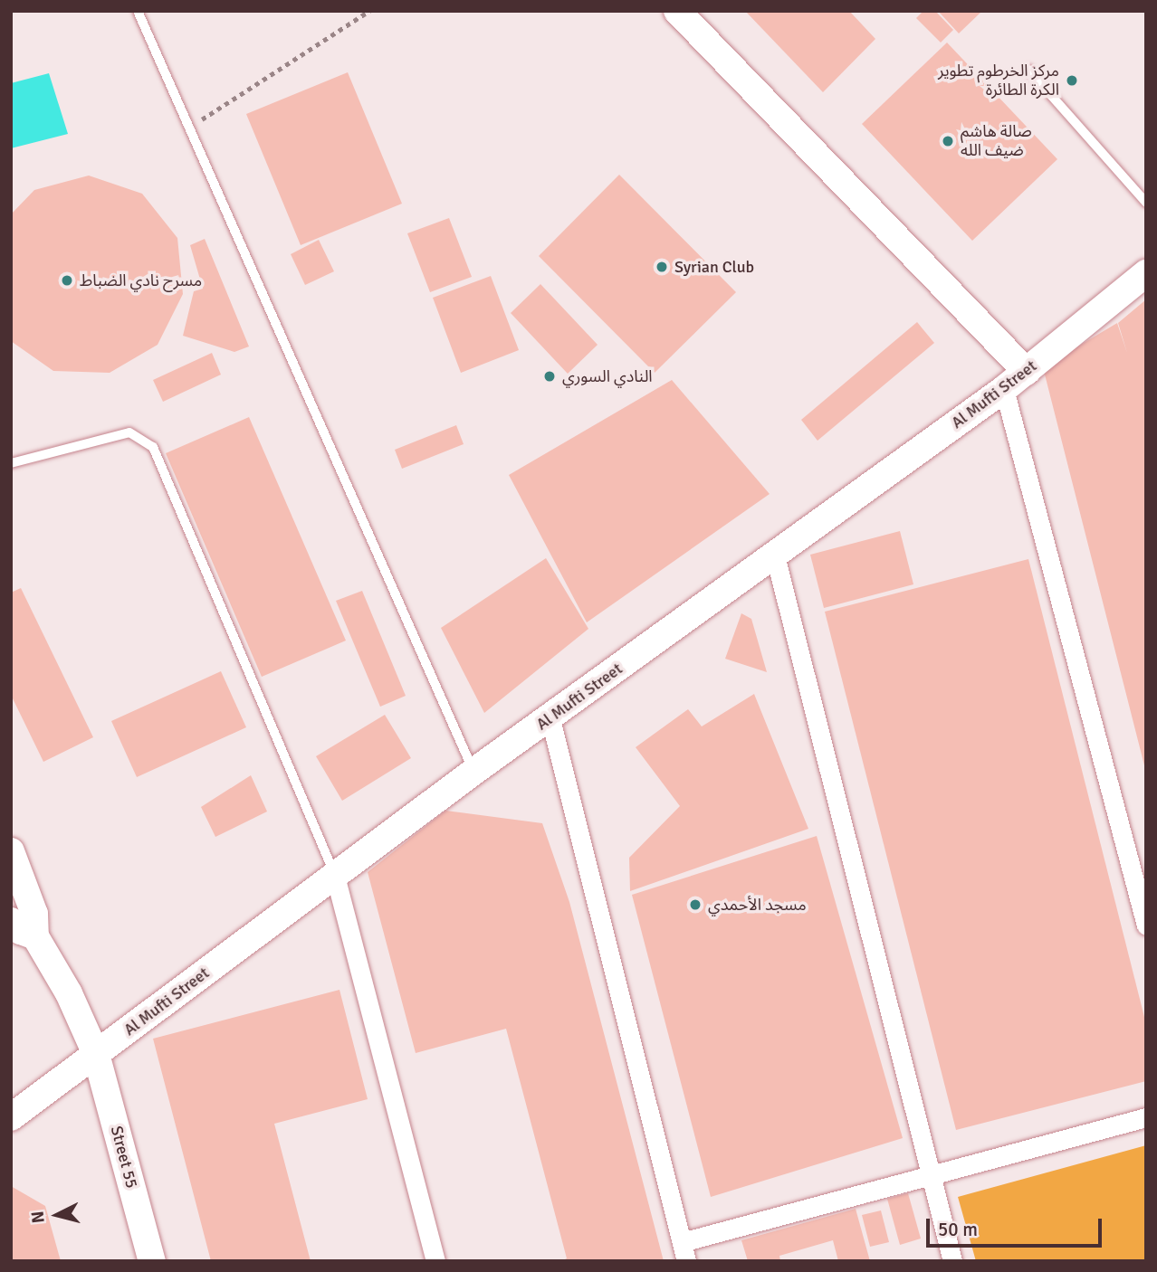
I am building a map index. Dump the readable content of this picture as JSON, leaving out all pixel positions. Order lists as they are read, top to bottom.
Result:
{
  "streets": {
    "street": ["Al Mufti Street", "Street 55"]
  },
  "crossings": [
    ["Al Mufti Street", "Street 55"]
  ],
  "places": [
    "مركز الخرطوم تطوير الكرة الطائرة",
    "صالة هاشم ضيف الله",
    "Syrian Club",
    "مسرح نادي الضباط",
    "النادي السوري",
    "مسجد الأحمدي"
  ],
  "scale_bar": "50 m",
  "north": "left"
}
